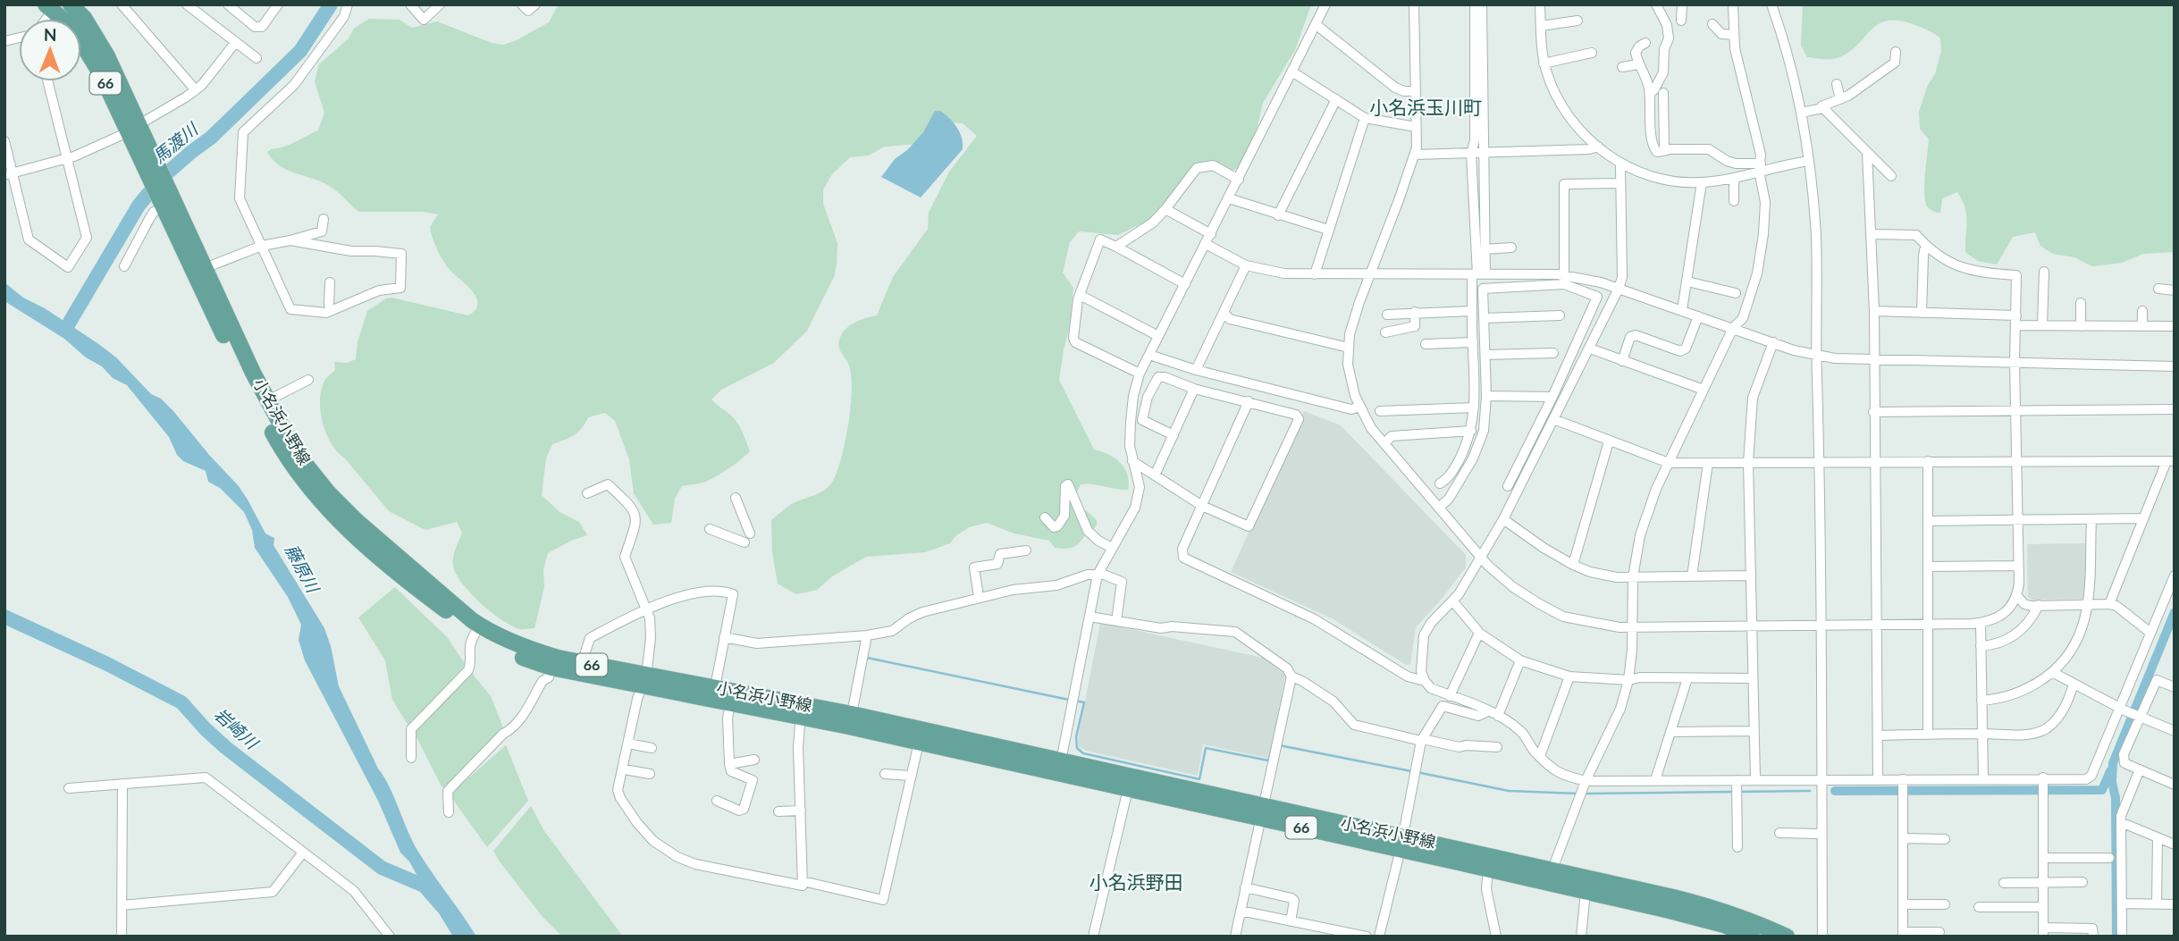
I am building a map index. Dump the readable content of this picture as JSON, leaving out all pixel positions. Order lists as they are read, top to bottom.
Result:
{
  "streets": {
    "main road": ["66", "小名浜小野線"]
  },
  "districts": ["小名浜玉川町", "小名浜野田"],
  "water": ["馬渡川", "藤原川", "岩崎川"],
  "north": "top"
}
